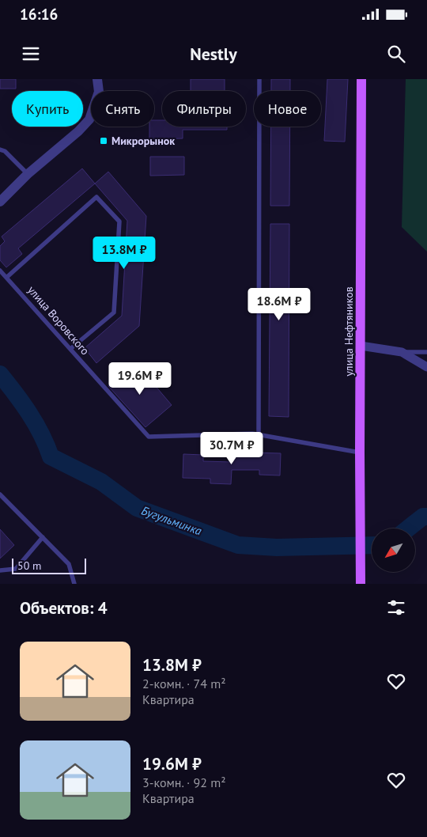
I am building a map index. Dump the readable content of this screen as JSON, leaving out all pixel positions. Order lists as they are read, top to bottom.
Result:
{
  "streets": {
    "main road": ["улица Нефтяников"],
    "lane": ["улица Воровского"]
  },
  "water": ["Бугульминка"],
  "places": {
    "transit": ["Микрорынок"]
  },
  "scale_bar": "50 m",
  "north": "bottom left",
  "page": {
    "status": "16:16",
    "header": "Nestly",
    "chip": [
      "Купить",
      "Снять",
      "Фильтры",
      "Новое"
    ],
    "price": [
      "13.8M ₽",
      "18.6M ₽",
      "19.6M ₽",
      "30.7M ₽"
    ],
    "scale": "50 m",
    "heading": "Объектов: 4",
    "list": [
      {
        "name": "13.8M ₽",
        "note": "2-комн. · 74 m² · Квартира"
      },
      {
        "name": "19.6M ₽",
        "note": "3-комн. · 92 m² · Квартира"
      }
    ]
  }
}
